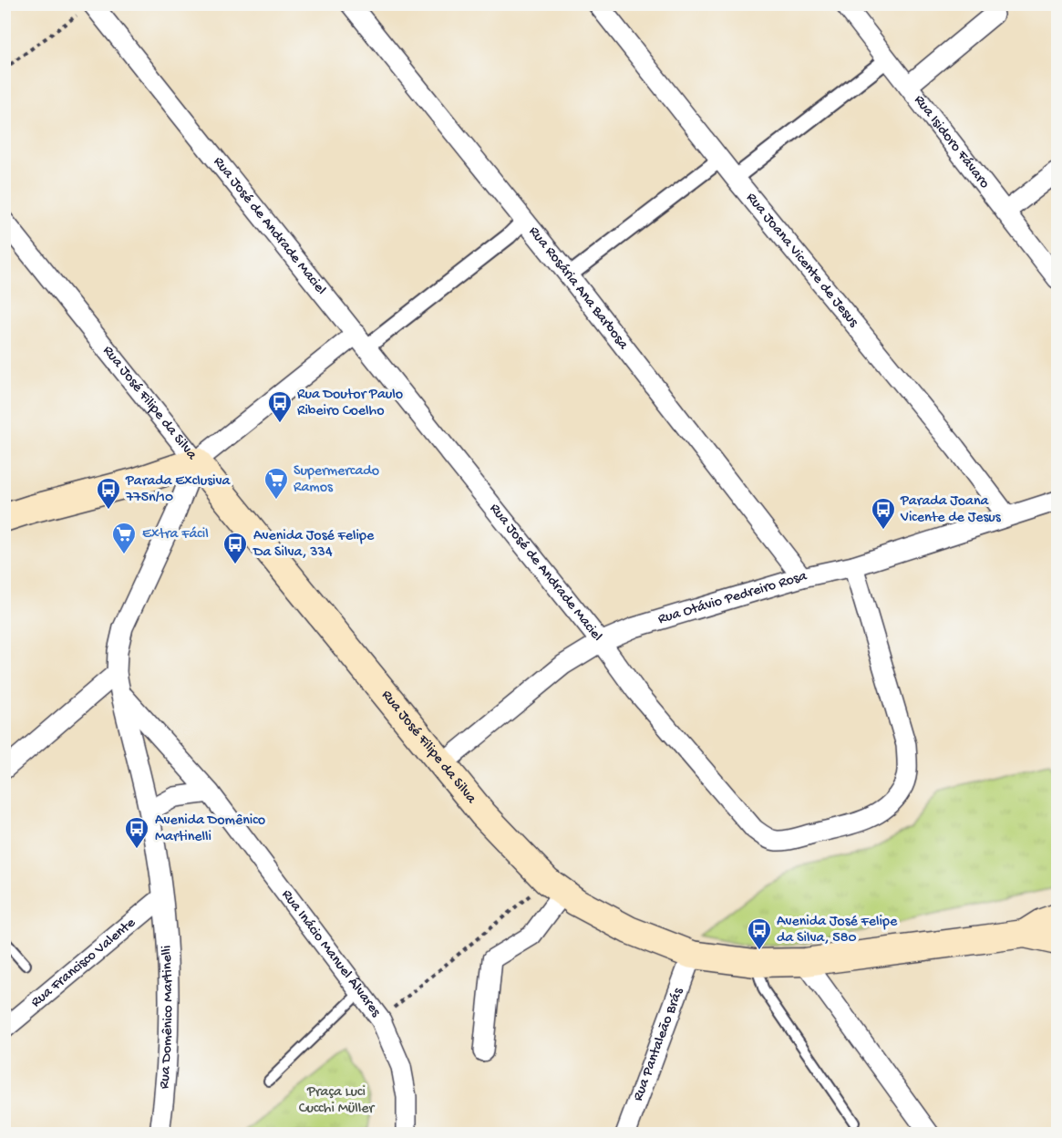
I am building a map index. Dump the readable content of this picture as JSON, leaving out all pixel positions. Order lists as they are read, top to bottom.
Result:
{
  "streets": {
    "main road": ["Rua José Filipe da Silva"],
    "street": [
      "Rua Isidoro Fávaro",
      "Rua José de Andrade Maciel",
      "Rua Joana Vicente de Jesus",
      "Rua Rosária Ana Barbosa",
      "Rua Otávio Pedreiro Rosa",
      "Rua Inácio Manuel Álvares",
      "Rua Francisco Valente",
      "Rua Domênico Martinelli",
      "Rua Pantaleão Brás"
    ]
  },
  "crossings": [
    ["Rua José de Andrade Maciel", "Rua Otávio Pedreiro Rosa"],
    ["Rua Joana Vicente de Jesus", "Rua Otávio Pedreiro Rosa"],
    ["Rua Rosária Ana Barbosa", "Rua Otávio Pedreiro Rosa"],
    ["Rua José Filipe da Silva", "Rua Otávio Pedreiro Rosa"],
    ["Rua José Filipe da Silva", "Rua Domênico Martinelli"],
    ["Rua José Filipe da Silva", "Rua Pantaleão Brás"],
    ["Rua Inácio Manuel Álvares", "Rua Domênico Martinelli"],
    ["Rua Francisco Valente", "Rua Domênico Martinelli"]
  ],
  "parks": ["Praça Luci Cucchi Müller"],
  "places": {
    "bus stop": [
      "Rua Doutor Paulo Ribeiro Coelho",
      "Parada Exclusiva 775n/10",
      "Parada Joana Vicente de Jesus",
      "Avenida José Felipe Da Silva, 334",
      "Avenida Domênico Martinelli",
      "Avenida José Felipe da Silva, 580"
    ],
    "supermarket": ["Supermercado Ramos", "Extra Fácil"]
  }
}
